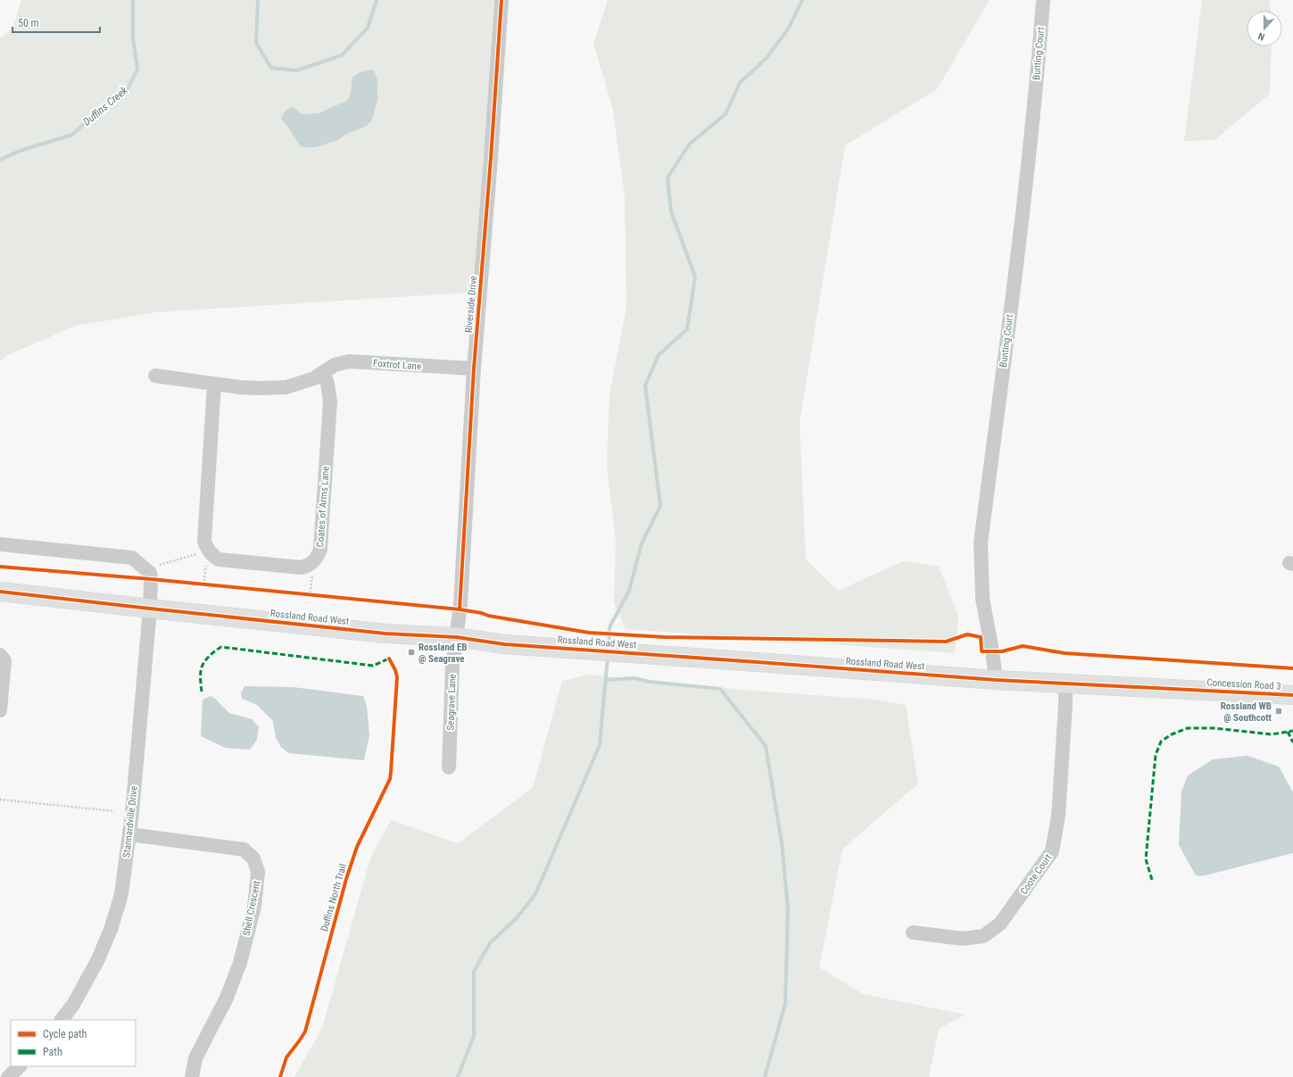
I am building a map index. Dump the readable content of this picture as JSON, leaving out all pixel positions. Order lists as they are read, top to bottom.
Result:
{
  "streets": {
    "main road": ["Rossland Road West", "Concession Road 3"],
    "street": [
      "Bunting Court",
      "Riverside Drive",
      "Foxtrot Lane",
      "Coates of Arms Lane",
      "Seagrave Lane",
      "Stannardville Drive",
      "Coote Court",
      "Shell Crescent"
    ],
    "cycle path": ["Duffins North Trail"]
  },
  "crossings": [
    ["Bunting Court", "Rossland Road West"],
    ["Riverside Drive", "Foxtrot Lane"],
    ["Riverside Drive", "Rossland Road West"],
    ["Riverside Drive", "Seagrave Lane"],
    ["Foxtrot Lane", "Coates of Arms Lane"],
    ["Rossland Road West", "Concession Road 3"],
    ["Rossland Road West", "Seagrave Lane"],
    ["Rossland Road West", "Stannardville Drive"],
    ["Rossland Road West", "Coote Court"],
    ["Stannardville Drive", "Shell Crescent"]
  ],
  "water": ["Duffins Creek"],
  "places": {
    "transit": ["Rossland EB @ Seagrave", "Rossland WB @ Southcott"]
  },
  "legend": ["Cycle path", "Path"],
  "scale_bar": "50 m",
  "north": "bottom"
}
